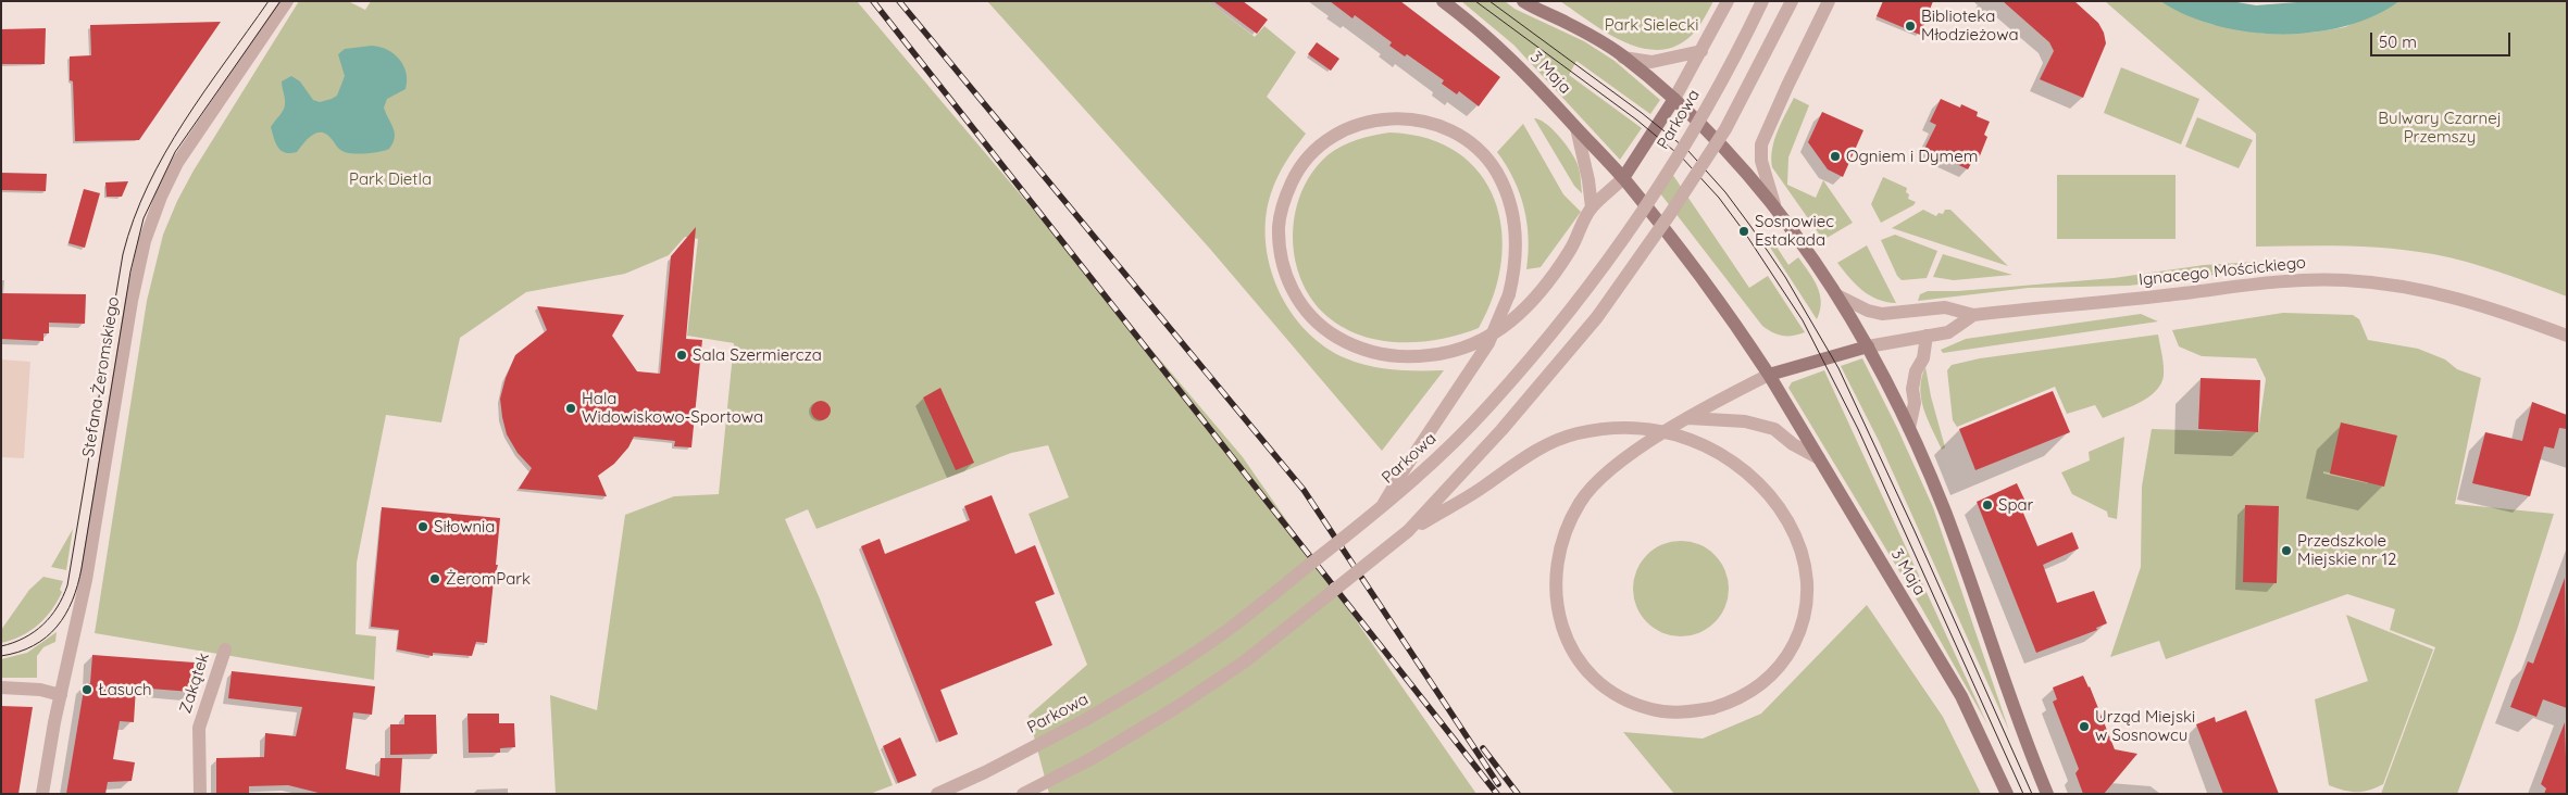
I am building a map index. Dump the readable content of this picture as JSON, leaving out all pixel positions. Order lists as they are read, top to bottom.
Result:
{
  "streets": {
    "main road": ["3 Maja"],
    "street": [
      "Parkowa",
      "Ignacego Mościckiego",
      "Stefana Żeromskiego",
      "Zakątek"
    ]
  },
  "parks": ["Park Sielecki", "Bulwary Czarnej Przemszy", "Park Dietla"],
  "places": [
    "Biblioteka Młodzieżowa",
    "Ogniem i Dymem",
    "Sosnowiec Estakada",
    "Sala Szermiercza",
    "Hala Widowiskowo-Sportowa",
    "Spar",
    "Siłownia",
    "Przedszkole Miejskie nr 12",
    "ŻeromPark",
    "Łasuch",
    "Urząd Miejski w Sosnowcu"
  ],
  "scale_bar": "50 m"
}
